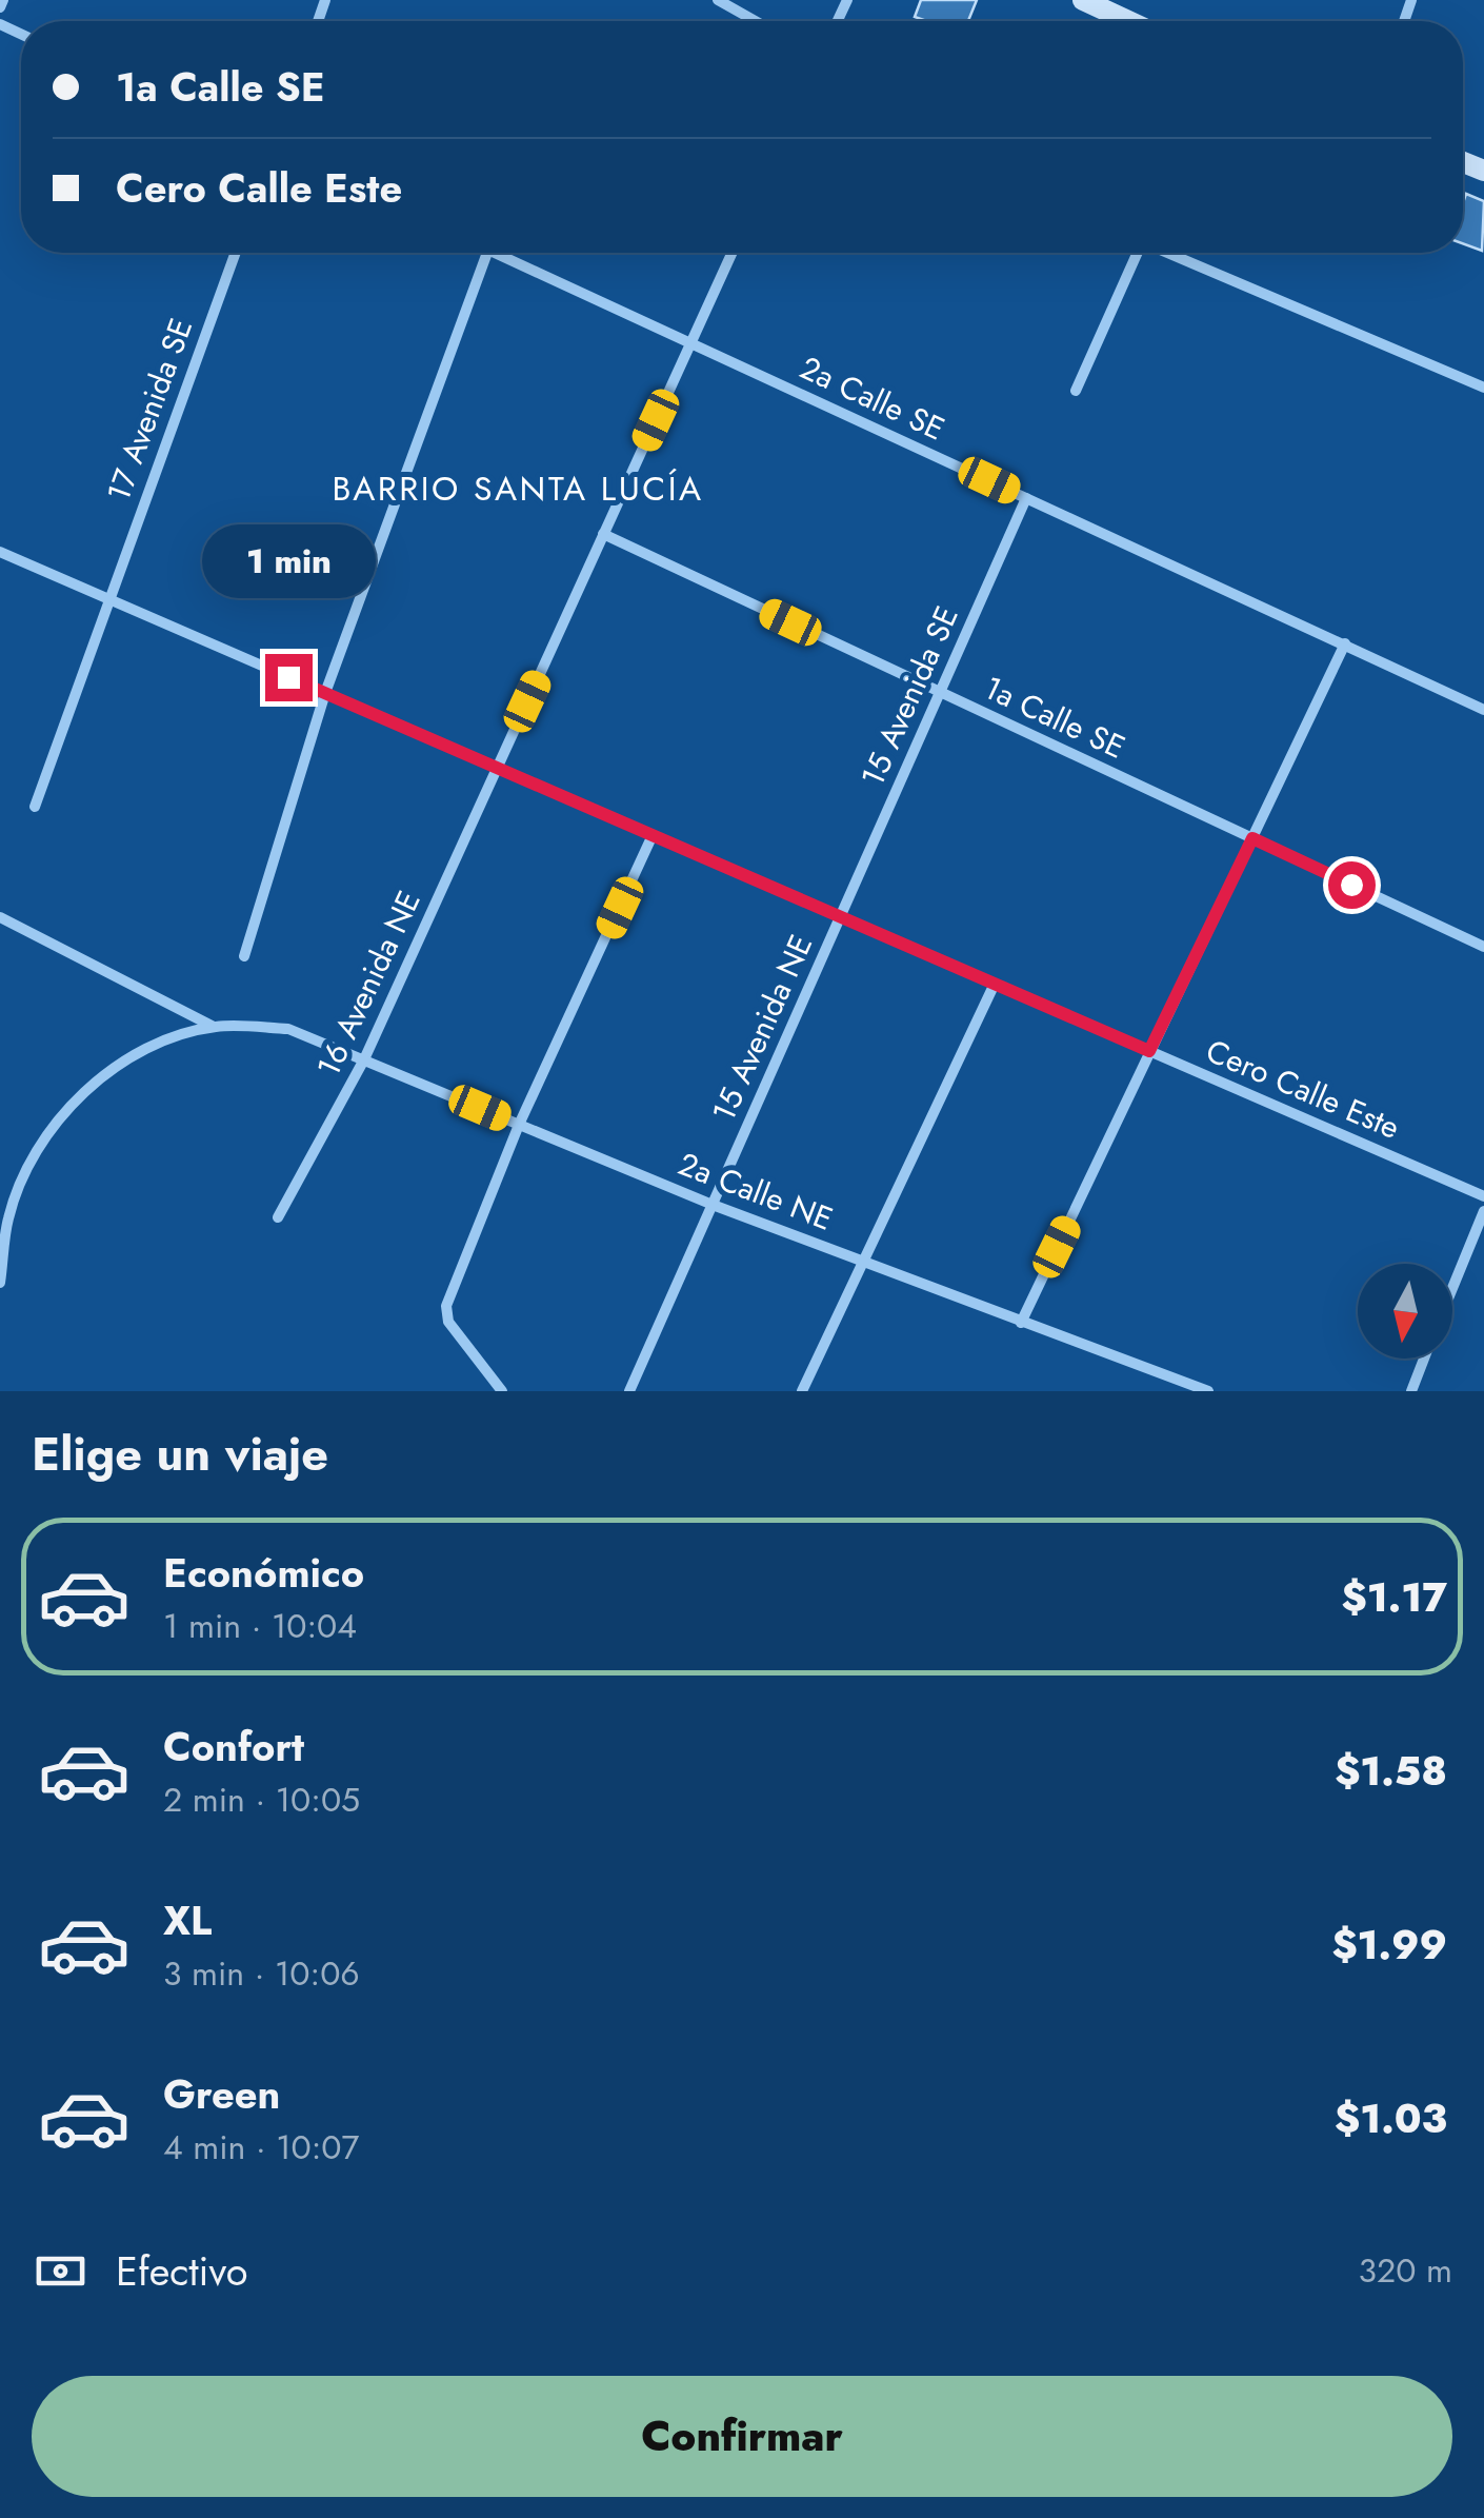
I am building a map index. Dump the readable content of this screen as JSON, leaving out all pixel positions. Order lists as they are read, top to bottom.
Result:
{
  "streets": {
    "street": [
      "2a Calle SE",
      "17 Avenida SE",
      "15 Avenida SE",
      "1a Calle SE",
      "16 Avenida NE",
      "15 Avenida NE",
      "Cero Calle Este",
      "2a Calle NE"
    ]
  },
  "crossings": [
    ["2a Calle SE", "15 Avenida SE"],
    ["2a Calle SE", "16 Avenida NE"],
    ["17 Avenida SE", "Cero Calle Este"],
    ["15 Avenida SE", "1a Calle SE"],
    ["15 Avenida SE", "15 Avenida NE"],
    ["15 Avenida SE", "Cero Calle Este"],
    ["1a Calle SE", "16 Avenida NE"],
    ["16 Avenida NE", "Cero Calle Este"],
    ["16 Avenida NE", "2a Calle NE"],
    ["15 Avenida NE", "Cero Calle Este"],
    ["15 Avenida NE", "2a Calle NE"]
  ],
  "districts": ["BARRIO SANTA LUCÍA"],
  "north": "bottom",
  "page": {
    "banner": ["1a Calle SE", "Cero Calle Este"],
    "bubble": "1 min",
    "heading": "Elige un viaje",
    "list": [
      {
        "name": "Económico",
        "note": "1 min · 10:04",
        "value": "$1.17"
      },
      {
        "name": "Confort",
        "note": "2 min · 10:05",
        "value": "$1.58"
      },
      {
        "name": "XL",
        "note": "3 min · 10:06",
        "value": "$1.99"
      },
      {
        "name": "Green",
        "note": "4 min · 10:07",
        "value": "$1.03"
      }
    ],
    "pay": ["Efectivo", "320 m"],
    "buttons": "Confirmar"
  }
}
